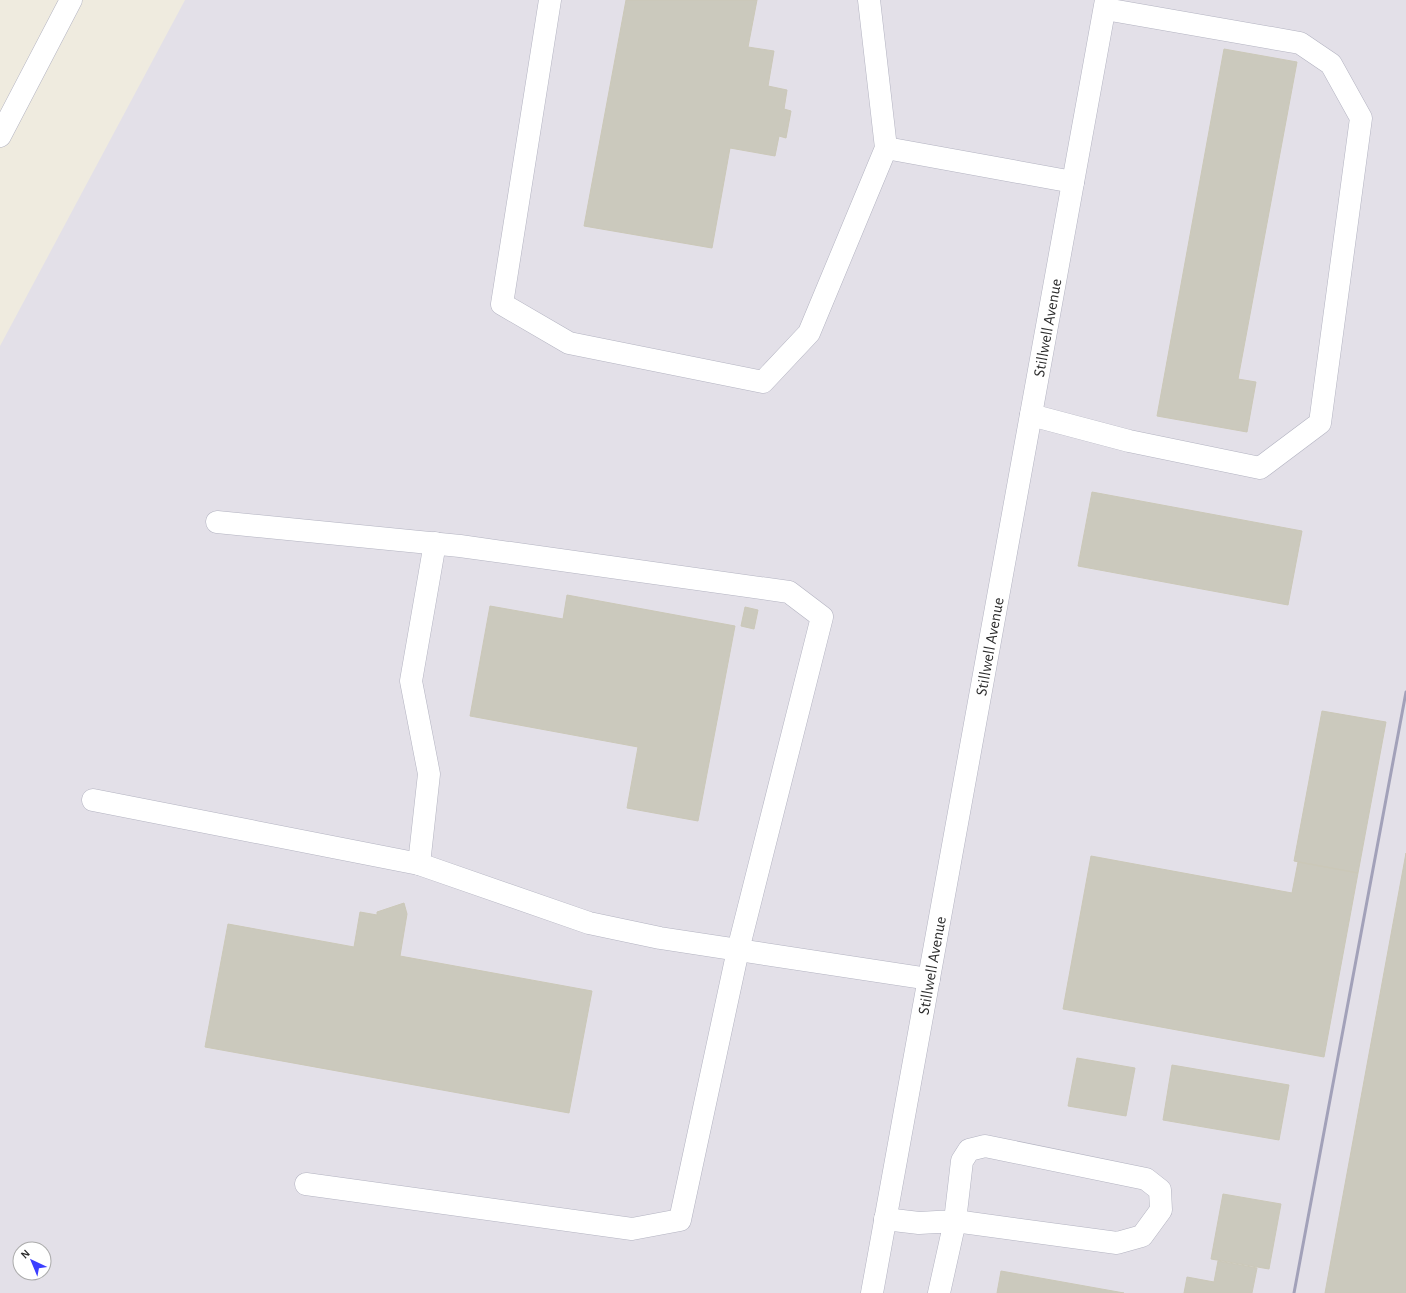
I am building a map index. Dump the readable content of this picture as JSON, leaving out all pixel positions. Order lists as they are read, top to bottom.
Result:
{
  "streets": {
    "street": ["Stillwell Avenue"]
  },
  "north": "top left"
}
